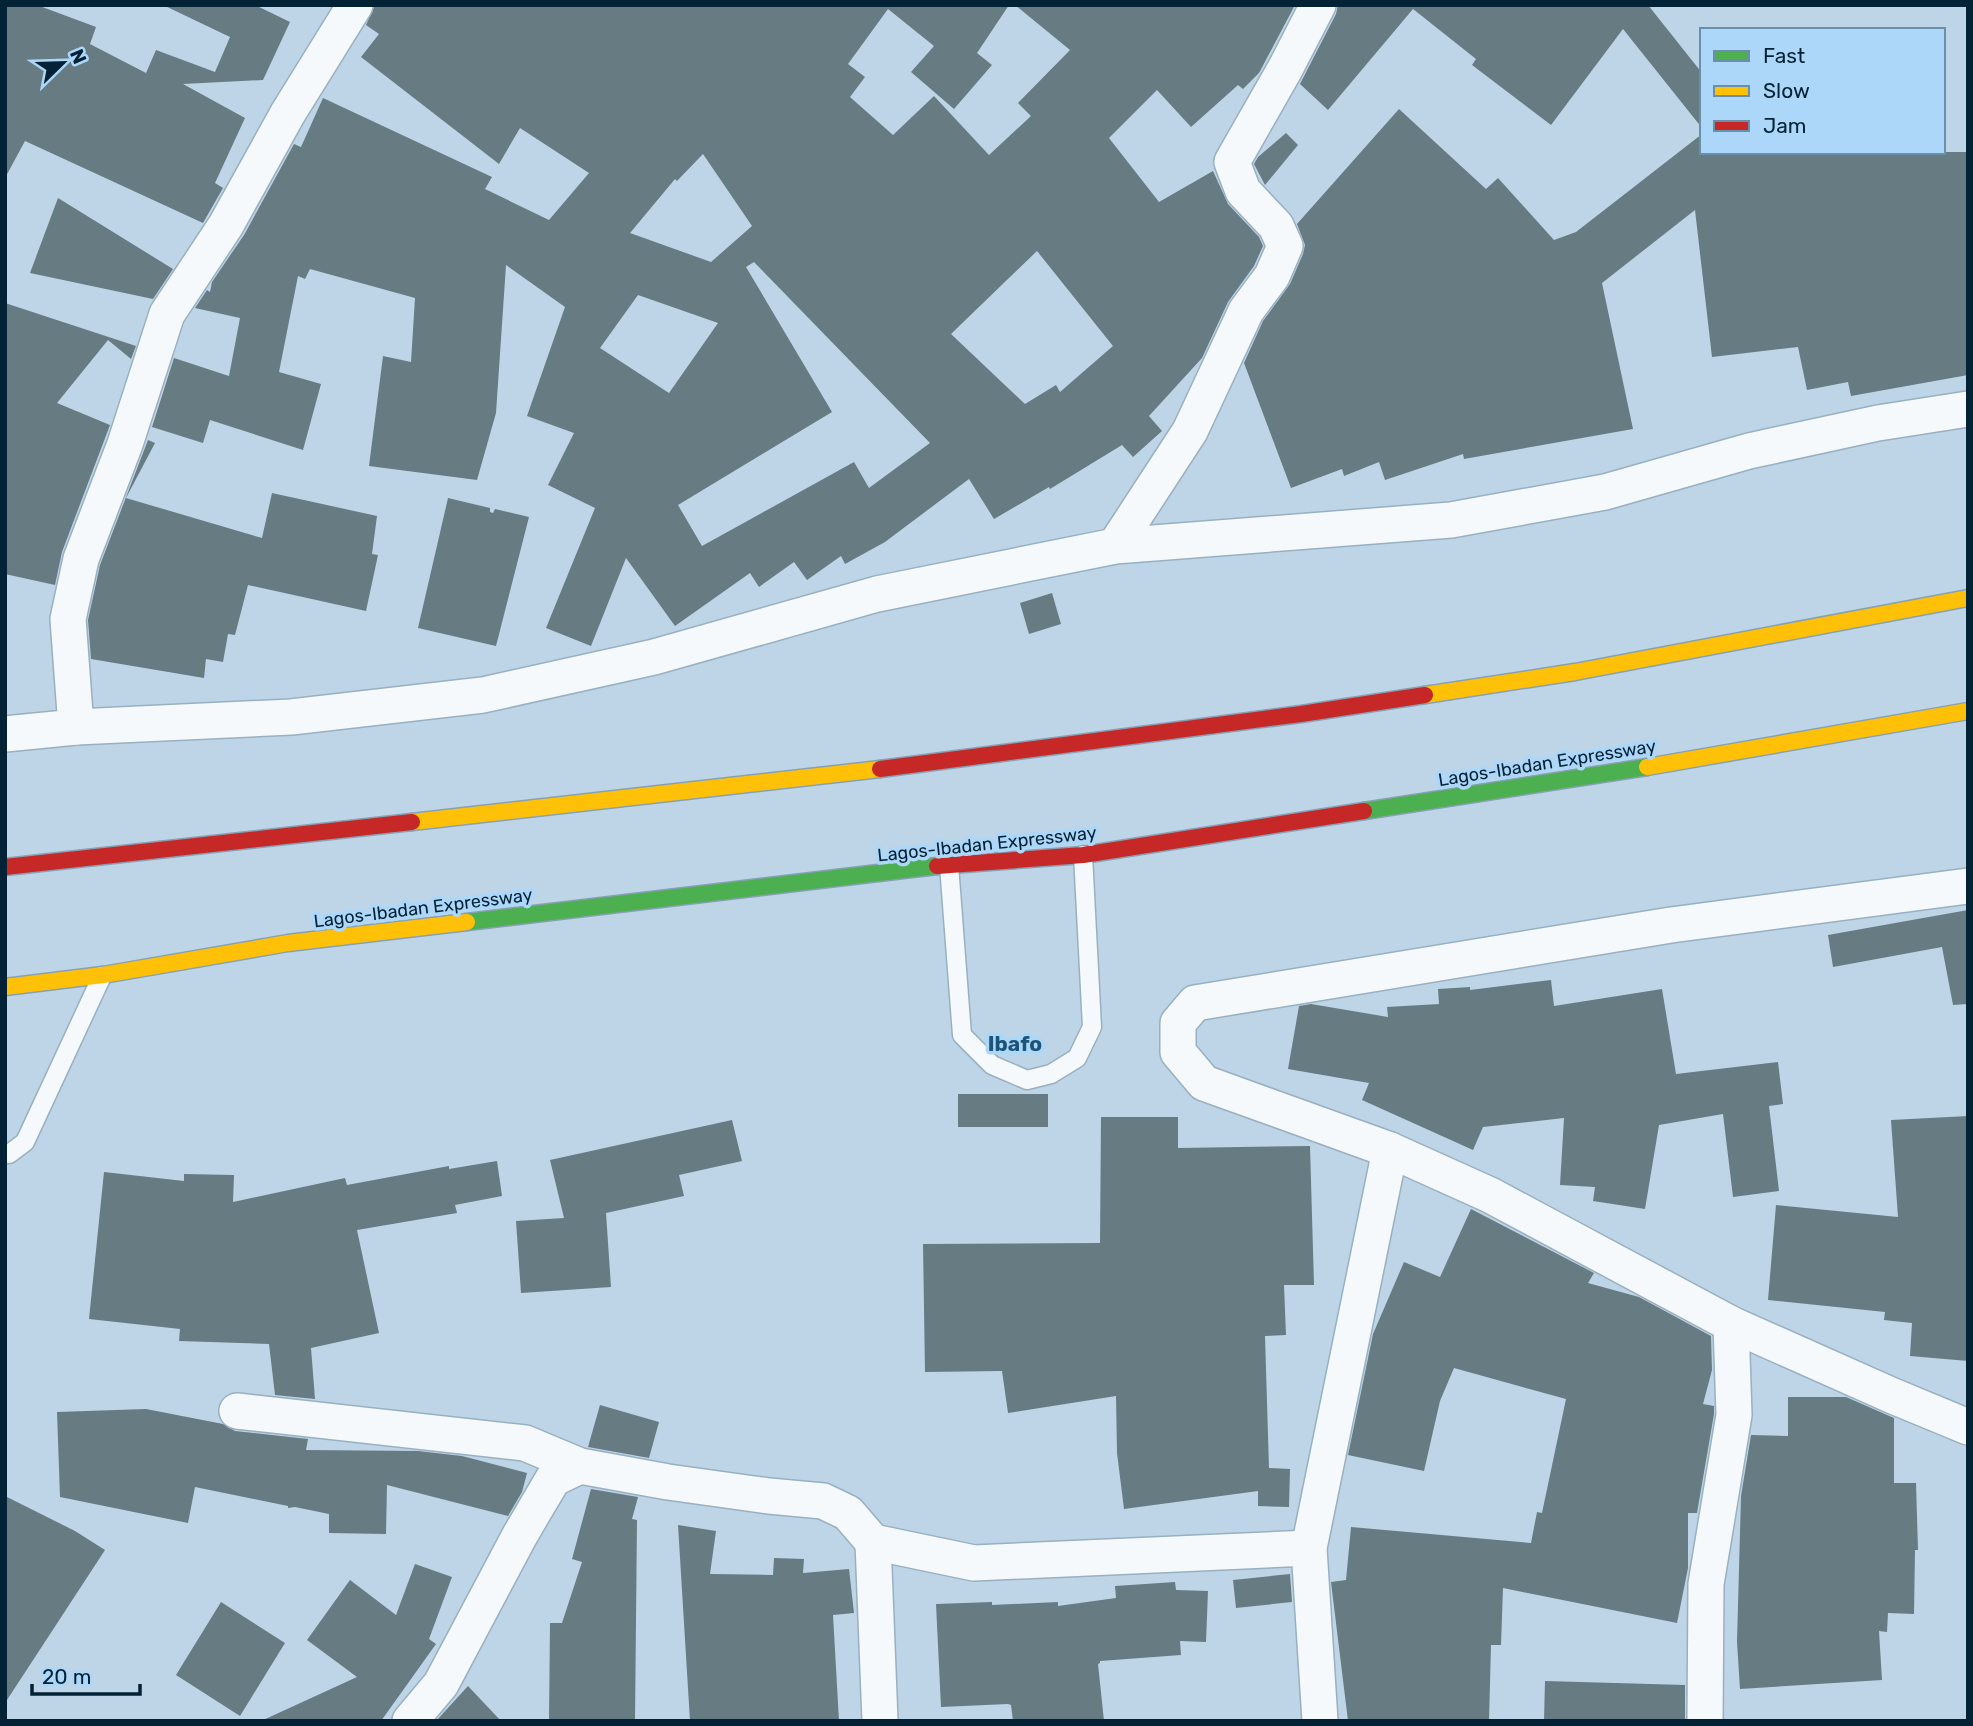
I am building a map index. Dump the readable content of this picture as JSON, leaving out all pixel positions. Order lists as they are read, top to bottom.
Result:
{
  "streets": {
    "highway": ["Lagos-Ibadan Expressway"]
  },
  "districts": ["Ibafo"],
  "legend": ["Fast", "Slow", "Jam"],
  "scale_bar": "20 m",
  "north": "top right"
}
